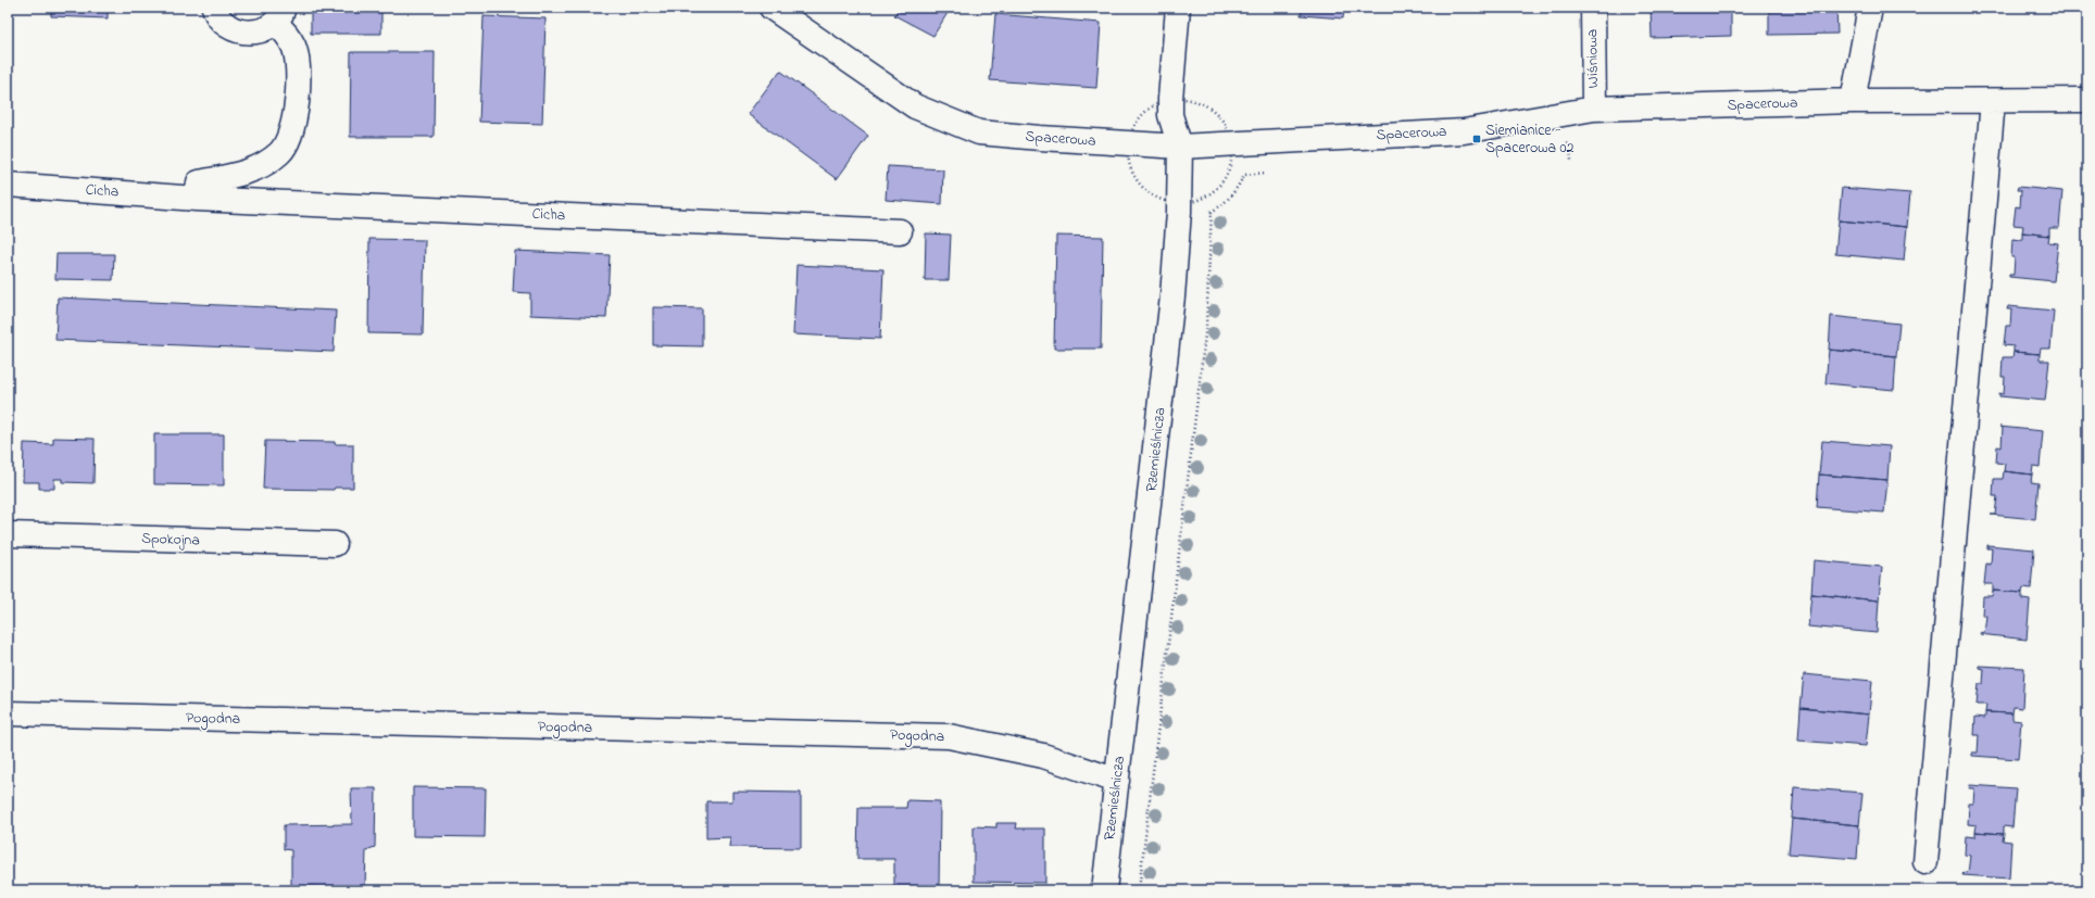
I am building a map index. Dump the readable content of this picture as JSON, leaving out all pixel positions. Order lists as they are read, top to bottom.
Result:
{
  "streets": {
    "street": [
      "Wiśniowa",
      "Spacerowa",
      "Cicha",
      "Rzemieślnicza",
      "Spokojna",
      "Pogodna"
    ]
  },
  "crossings": [
    ["Wiśniowa", "Spacerowa"],
    ["Spacerowa", "Rzemieślnicza"],
    ["Rzemieślnicza", "Pogodna"]
  ],
  "places": {
    "transit": ["Siemianice - Spacerowa 02"]
  }
}
